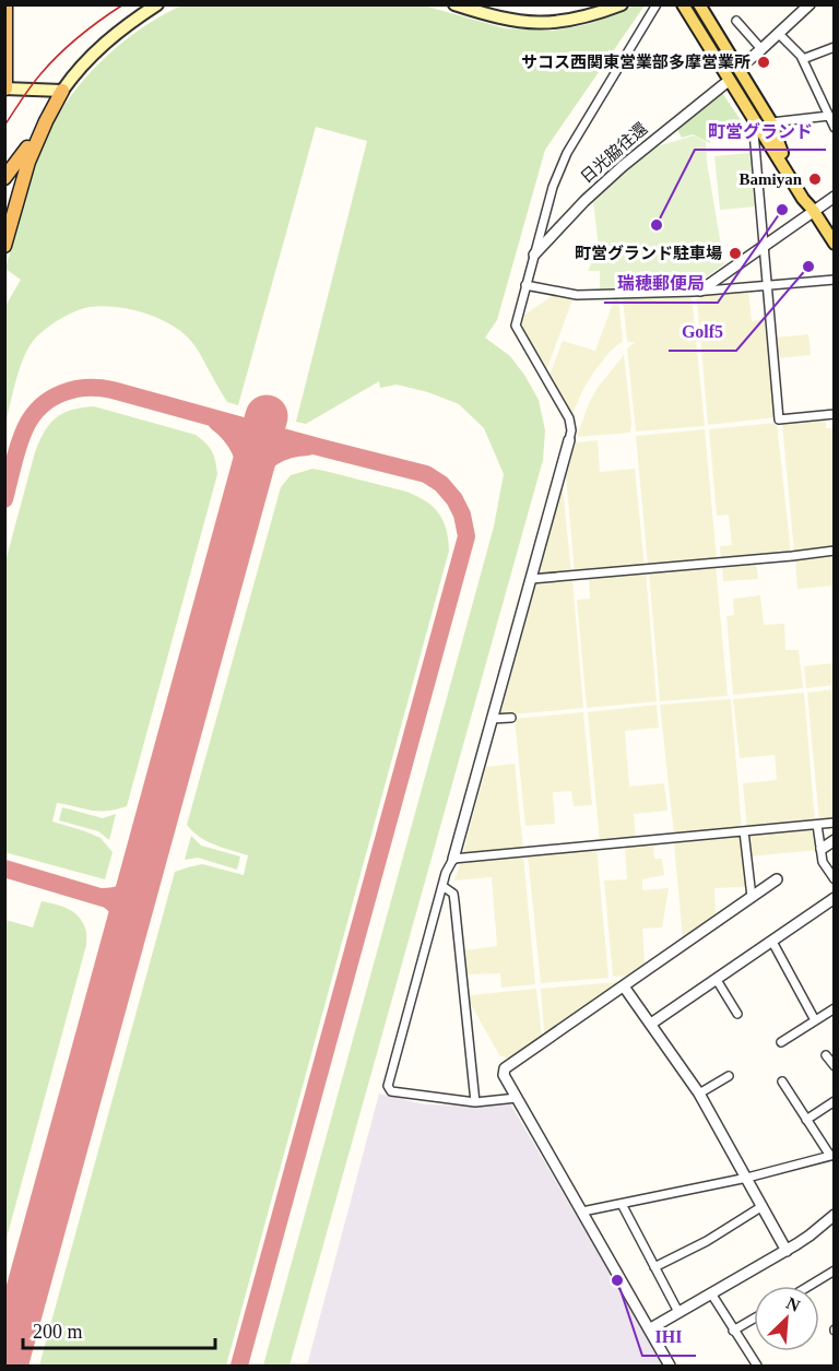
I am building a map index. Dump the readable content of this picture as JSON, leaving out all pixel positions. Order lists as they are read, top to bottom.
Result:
{
  "streets": {
    "street": ["日光脇往還"]
  },
  "places": [
    "サコス西関東営業部多摩営業所",
    "Bamiyan",
    "瑞穂郵便局",
    "町営グランド",
    "町営グランド駐車場",
    "Golf5",
    "IHI"
  ],
  "scale_bar": "200 m",
  "north": "top right"
}
